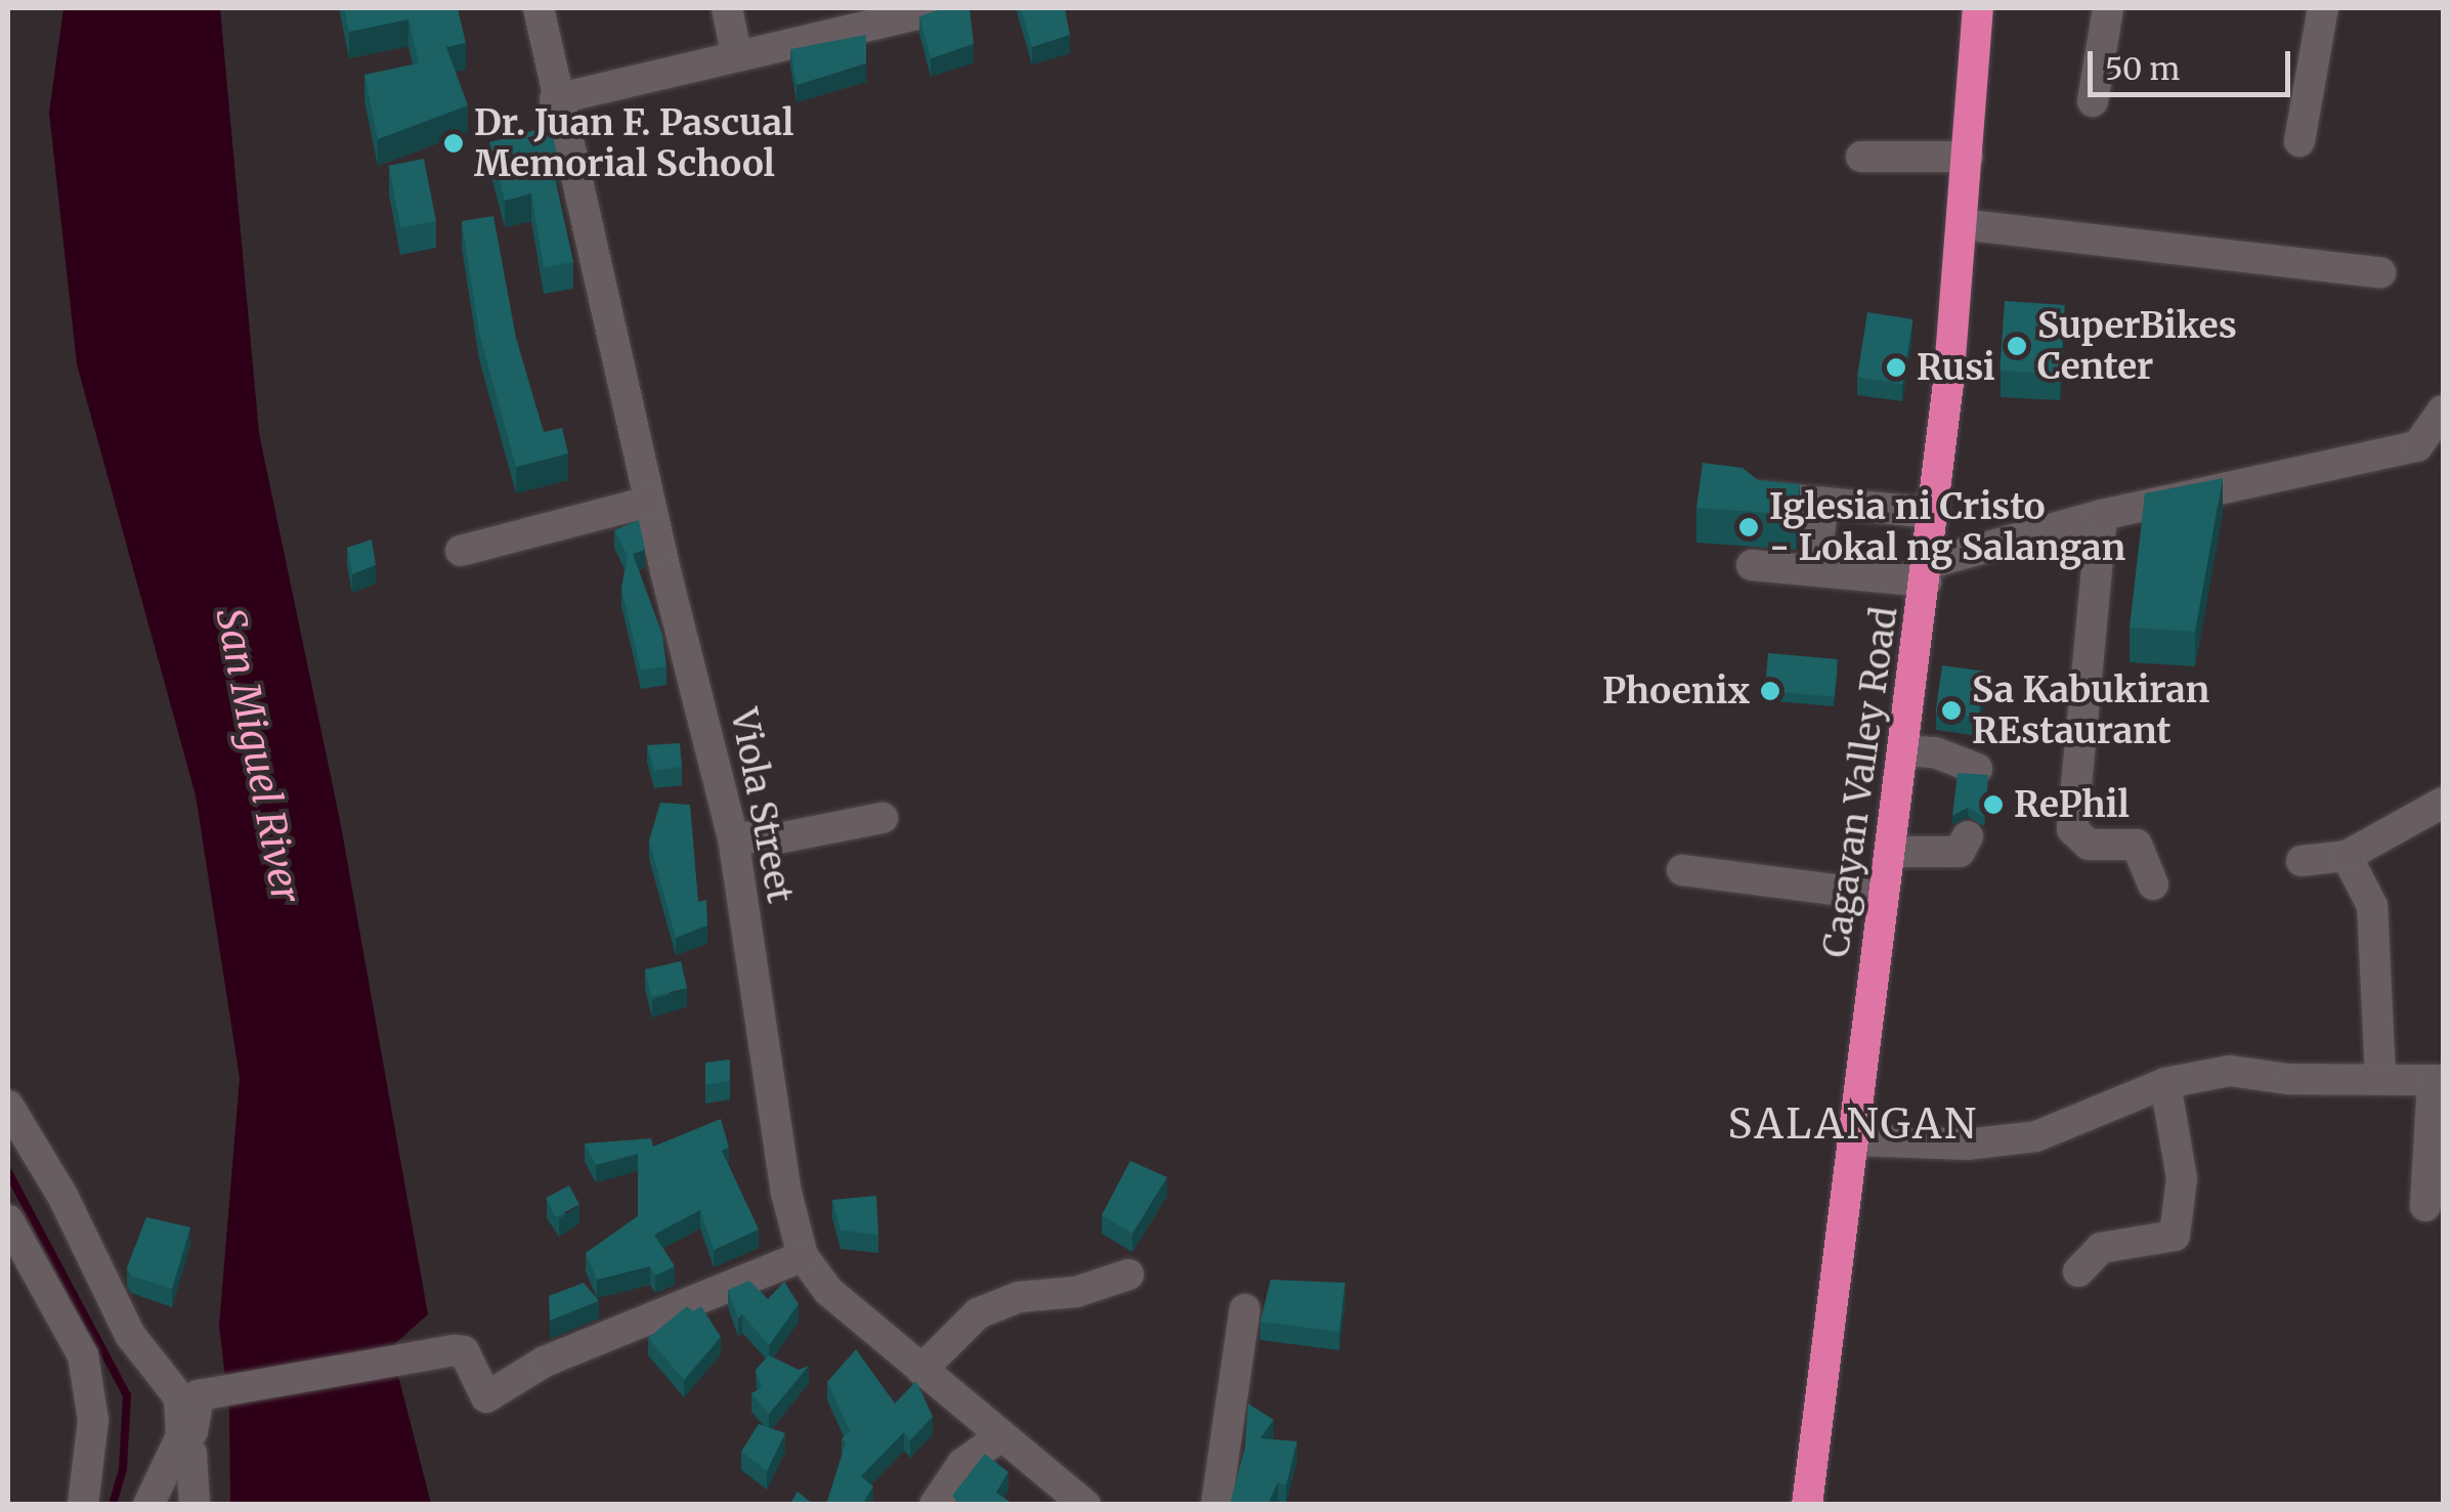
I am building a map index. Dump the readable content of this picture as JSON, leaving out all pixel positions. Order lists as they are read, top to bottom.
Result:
{
  "streets": {
    "highway": ["Cagayan Valley Road"],
    "street": ["Viola Street"]
  },
  "districts": ["SALANGAN"],
  "water": ["San Miguel River"],
  "places": [
    "Dr. Juan F. Pascual Memorial School",
    "SuperBikes Center",
    "Rusi",
    "Iglesia ni Cristo - Lokal ng Salangan",
    "Phoenix",
    "Sa Kabukiran REstaurant",
    "RePhil"
  ],
  "scale_bar": "50 m"
}
